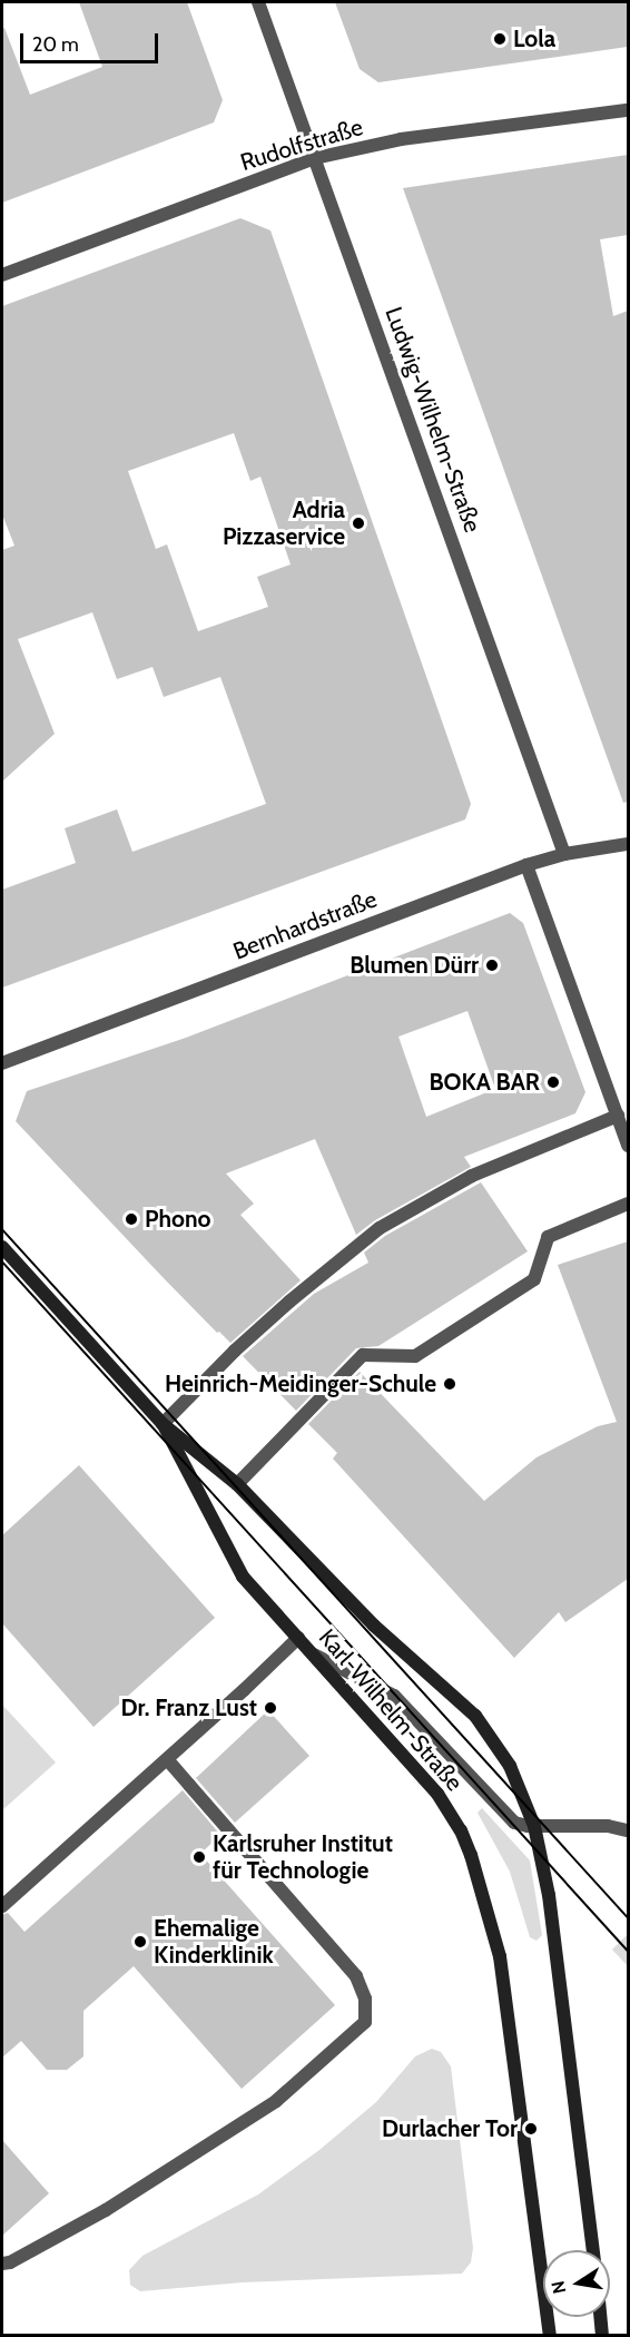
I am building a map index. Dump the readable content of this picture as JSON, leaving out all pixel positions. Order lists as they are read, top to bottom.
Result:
{
  "streets": {
    "main road": ["Karl-Wilhelm-Straße"],
    "street": ["Rudolfstraße", "Ludwig-Wilhelm-Straße", "Bernhardstraße"]
  },
  "crossings": [
    ["Rudolfstraße", "Ludwig-Wilhelm-Straße"],
    ["Ludwig-Wilhelm-Straße", "Bernhardstraße"]
  ],
  "places": [
    "Lola",
    "Adria Pizzaservice",
    "Blumen Dürr",
    "BOKA BAR",
    "Phono",
    "Heinrich-Meidinger-Schule",
    "Dr. Franz Lust",
    "Karlsruher Institut für Technologie",
    "Ehemalige Kinderklinik",
    "Durlacher Tor"
  ],
  "scale_bar": "20 m",
  "north": "left"
}
